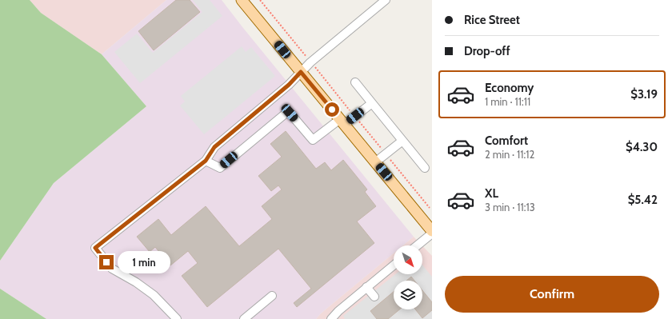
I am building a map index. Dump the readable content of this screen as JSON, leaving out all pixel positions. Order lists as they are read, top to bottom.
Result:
{
  "north": "bottom right",
  "page": {
    "banner": ["Rice Street", "Drop-off"],
    "list": [
      {
        "name": "Economy",
        "note": "1 min · 11:11",
        "value": "$3.19"
      },
      {
        "name": "Comfort",
        "note": "2 min · 11:12",
        "value": "$4.30"
      },
      {
        "name": "XL",
        "note": "3 min · 11:13",
        "value": "$5.42"
      }
    ],
    "bubble": "1 min",
    "buttons": "Confirm"
  }
}
